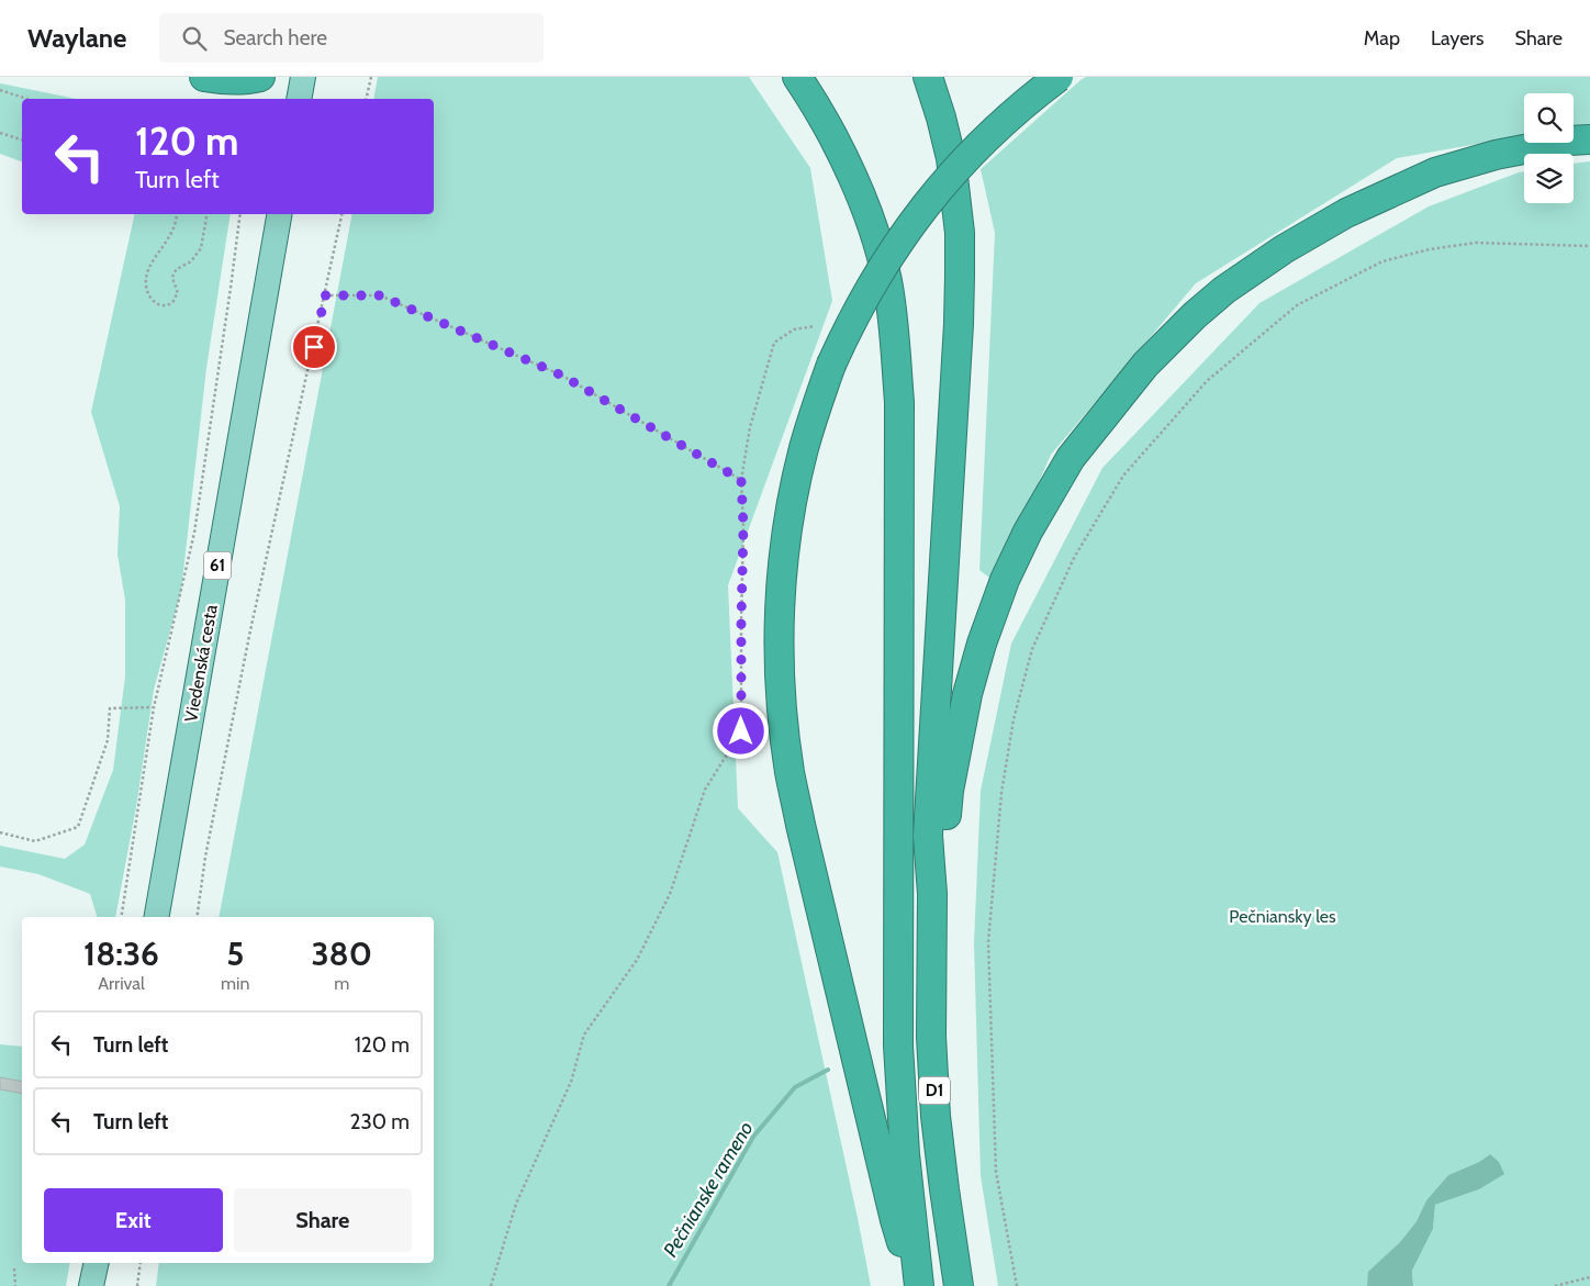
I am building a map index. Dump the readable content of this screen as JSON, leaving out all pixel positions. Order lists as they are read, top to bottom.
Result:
{
  "streets": {
    "highway": ["D1"],
    "main road": ["61", "Viedenská cesta"]
  },
  "water": ["Pečnianske rameno"],
  "parks": ["Pečniansky les"],
  "page": {
    "header": "Waylane",
    "search": "Search here",
    "nav": ["Map", "Layers", "Share"],
    "turn": ["120 m", "Turn left"],
    "eta": [
      "18:36",
      "Arrival",
      "5",
      "min",
      "380",
      "m"
    ],
    "list": [
      {
        "name": "Turn left",
        "value": "120 m"
      },
      {
        "name": "Turn left",
        "value": "230 m"
      }
    ],
    "buttons": ["Exit", "Share"]
  }
}
